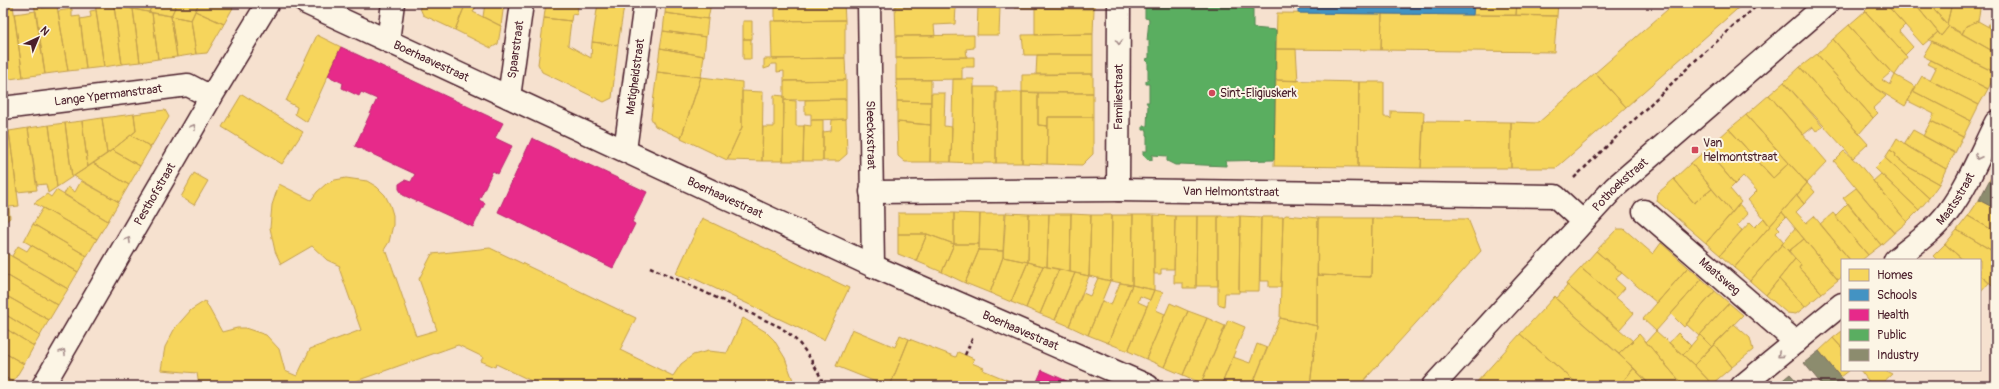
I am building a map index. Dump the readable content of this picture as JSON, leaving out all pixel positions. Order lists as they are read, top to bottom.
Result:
{
  "streets": {
    "street": [
      "Spaarstraat",
      "Boerhaavestraat",
      "Matigheidstraat",
      "Lange Ypermanstraat",
      "Familiestraat",
      "Sleeckxstraat",
      "Pothoekstraat",
      "Van Helmontstraat",
      "Pesthofstraat",
      "Maatsstraat",
      "Maatsweg"
    ]
  },
  "crossings": [
    ["Spaarstraat", "Boerhaavestraat"],
    ["Boerhaavestraat", "Matigheidstraat"],
    ["Boerhaavestraat", "Sleeckxstraat"],
    ["Lange Ypermanstraat", "Pesthofstraat"],
    ["Familiestraat", "Van Helmontstraat"],
    ["Sleeckxstraat", "Van Helmontstraat"]
  ],
  "one_way": ["Familiestraat", "Pesthofstraat", "Maatsstraat"],
  "places": {
    "other": ["Sint-Eligiuskerk"],
    "transit": ["Van Helmontstraat"]
  },
  "legend": [
    "Homes",
    "Schools",
    "Health",
    "Public",
    "Industry"
  ],
  "north": "top right"
}
